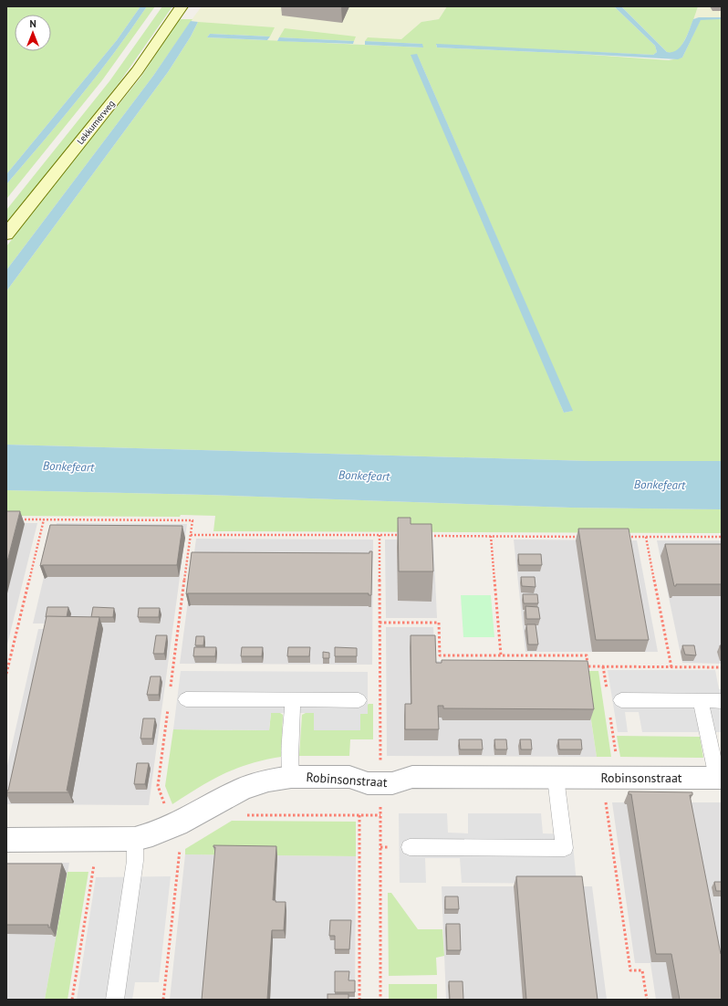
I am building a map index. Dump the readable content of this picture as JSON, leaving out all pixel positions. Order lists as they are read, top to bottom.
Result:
{
  "streets": {
    "main road": ["Lekkumerweg"],
    "street": ["Robinsonstraat"]
  },
  "water": ["Bonkefeart"],
  "north": "top"
}
